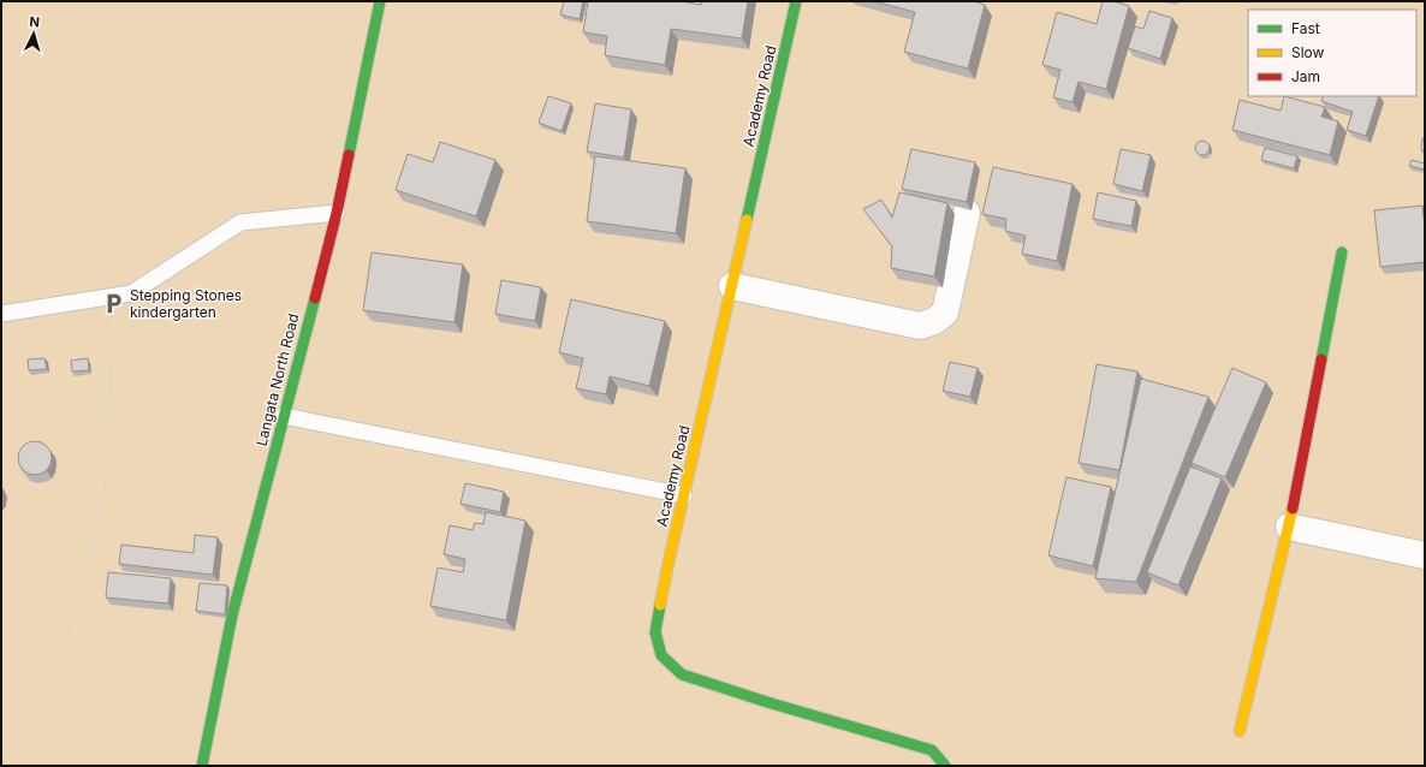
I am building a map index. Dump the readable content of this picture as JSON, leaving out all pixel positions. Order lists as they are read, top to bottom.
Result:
{
  "streets": {
    "street": ["Academy Road", "Langata North Road"]
  },
  "places": {
    "parking": ["Stepping Stones kindergarten"]
  },
  "legend": ["Fast", "Slow", "Jam"],
  "north": "top"
}
